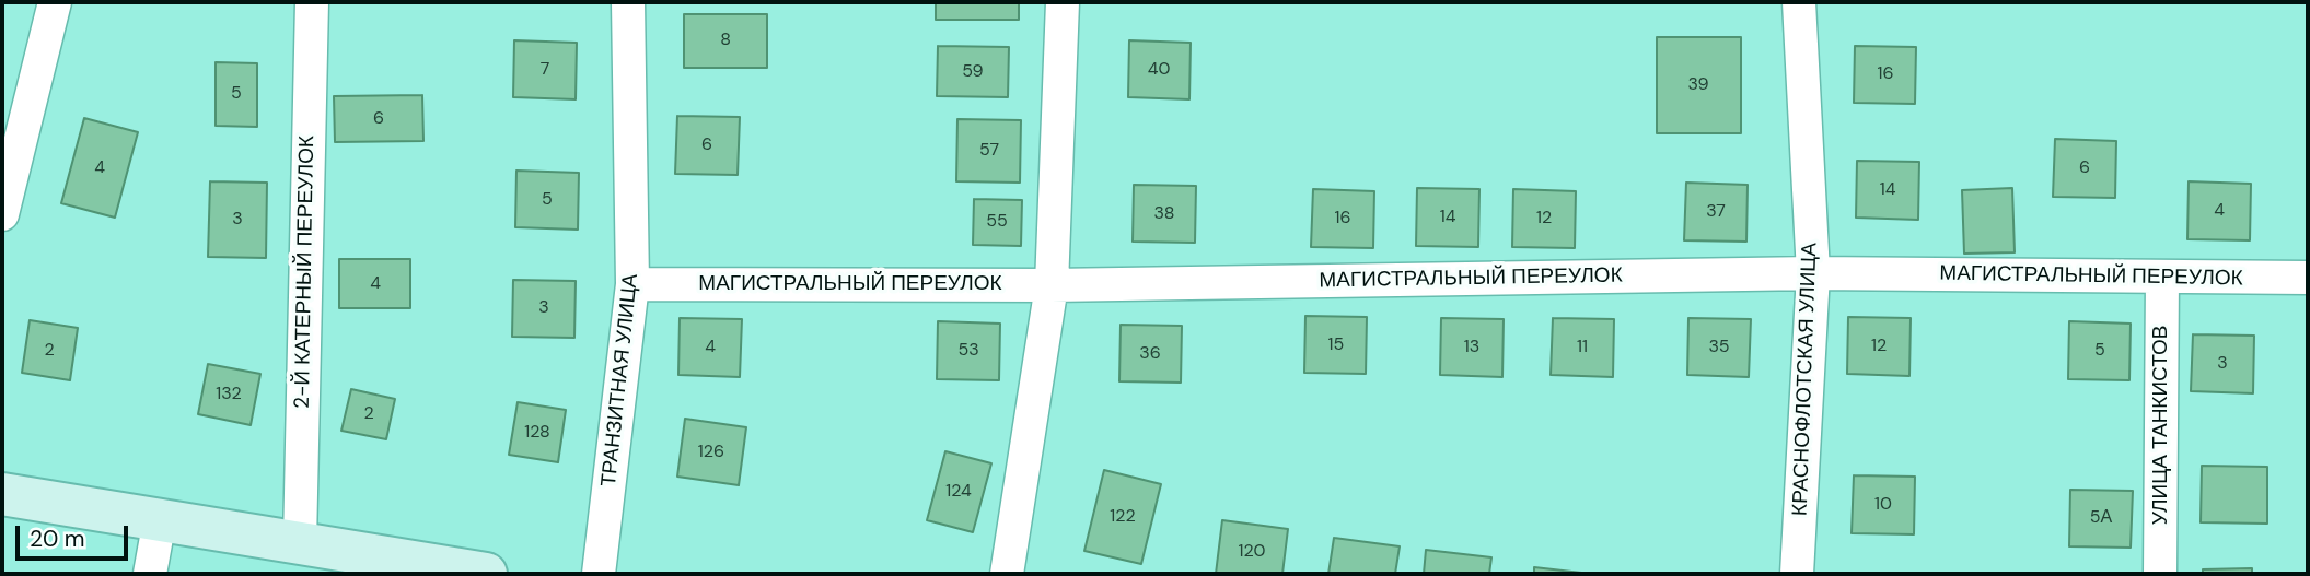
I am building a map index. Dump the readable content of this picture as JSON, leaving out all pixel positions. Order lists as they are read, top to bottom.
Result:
{
  "streets": {
    "street": [
      "2-Й КАТЕРНЫЙ ПЕРЕУЛОК",
      "МАГИСТРАЛЬНЫЙ ПЕРЕУЛОК",
      "КРАСНОФЛОТСКАЯ УЛИЦА",
      "ТРАНЗИТНАЯ УЛИЦА",
      "УЛИЦА ТАНКИСТОВ"
    ]
  },
  "crossings": [
    ["МАГИСТРАЛЬНЫЙ ПЕРЕУЛОК", "КРАСНОФЛОТСКАЯ УЛИЦА"],
    ["МАГИСТРАЛЬНЫЙ ПЕРЕУЛОК", "ТРАНЗИТНАЯ УЛИЦА"],
    ["МАГИСТРАЛЬНЫЙ ПЕРЕУЛОК", "УЛИЦА ТАНКИСТОВ"]
  ],
  "house_numbers": [
    "8",
    "7",
    "40",
    "59",
    "16",
    "39",
    "5",
    "6",
    "6",
    "57",
    "4",
    "6",
    "14",
    "5",
    "4",
    "37",
    "38",
    "14",
    "16",
    "12",
    "3",
    "55",
    "4",
    "3",
    "15",
    "12",
    "4",
    "13",
    "11",
    "35",
    "2",
    "53",
    "5",
    "36",
    "3",
    "132",
    "2",
    "128",
    "126",
    "124",
    "10",
    "122",
    "5А",
    "120"
  ],
  "scale_bar": "20 m"
}
